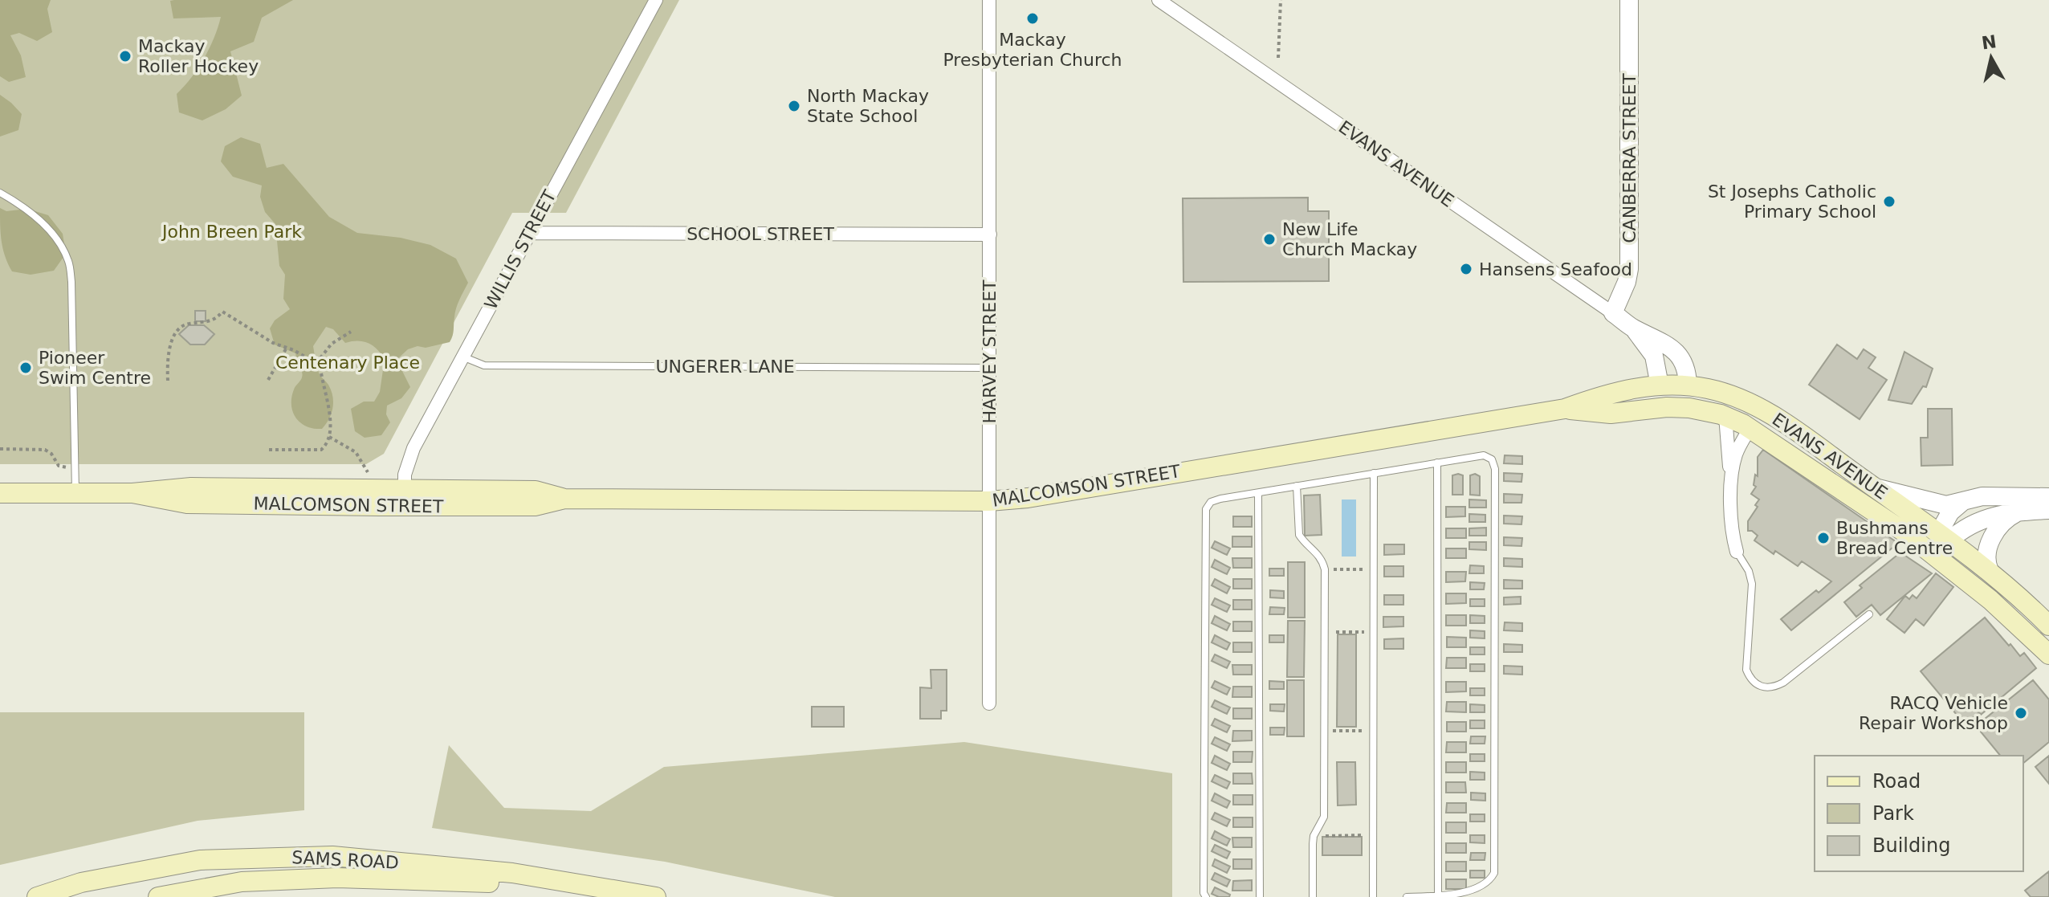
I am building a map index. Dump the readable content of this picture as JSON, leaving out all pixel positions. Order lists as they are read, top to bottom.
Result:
{
  "streets": {
    "main road": ["EVANS AVENUE", "MALCOMSON STREET", "SAMS ROAD"],
    "street": [
      "CANBERRA STREET",
      "SCHOOL STREET",
      "WILLIS STREET",
      "HARVEY STREET"
    ],
    "lane": ["UNGERER LANE"]
  },
  "crossings": [
    ["CANBERRA STREET", "EVANS AVENUE"],
    ["EVANS AVENUE", "MALCOMSON STREET"],
    ["SCHOOL STREET", "WILLIS STREET"],
    ["SCHOOL STREET", "HARVEY STREET"],
    ["WILLIS STREET", "UNGERER LANE"],
    ["WILLIS STREET", "MALCOMSON STREET"],
    ["HARVEY STREET", "UNGERER LANE"],
    ["HARVEY STREET", "MALCOMSON STREET"]
  ],
  "parks": ["John Breen Park", "Centenary Place"],
  "places": [
    "Mackay Presbyterian Church",
    "Mackay Roller Hockey",
    "North Mackay State School",
    "St Josephs Catholic Primary School",
    "New Life Church Mackay",
    "Hansens Seafood",
    "Pioneer Swim Centre",
    "Bushmans Bread Centre",
    "RACQ Vehicle Repair Workshop"
  ],
  "legend": ["Road", "Park", "Building"],
  "north": "top"
}
